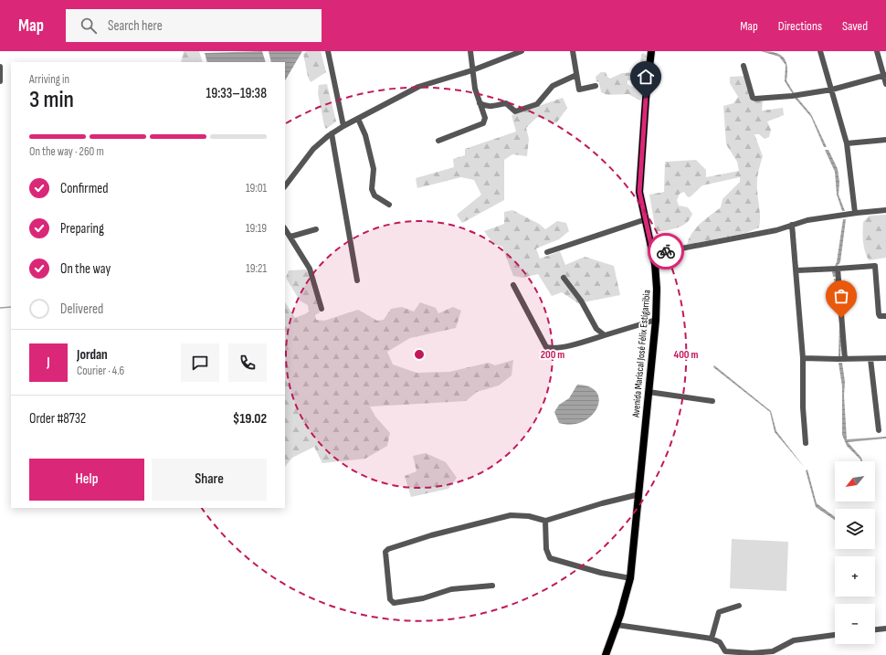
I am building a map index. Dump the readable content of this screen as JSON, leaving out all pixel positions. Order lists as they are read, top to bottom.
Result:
{
  "streets": {
    "main road": ["Avenida Mariscal José Félix Estigarribia"]
  },
  "north": "bottom left",
  "page": {
    "header": "Map",
    "search": "Search here",
    "nav": ["Map", "Directions", "Saved"],
    "heading": ["3 min", "Arriving in", "19:33–19:38"],
    "panel": [
      "Jordan",
      "Courier · 4.6",
      "Order #8732",
      "$19.02"
    ],
    "bar": "On the way · 260 m",
    "list": [
      ["Confirmed", "19:01"],
      ["Preparing", "19:19"],
      ["On the way", "19:21"],
      "Delivered"
    ],
    "round": "J",
    "buttons": ["Help", "Share"],
    "map_buttons": ["+", "−"]
  },
  "rings": ["200 m", "400 m"]
}
